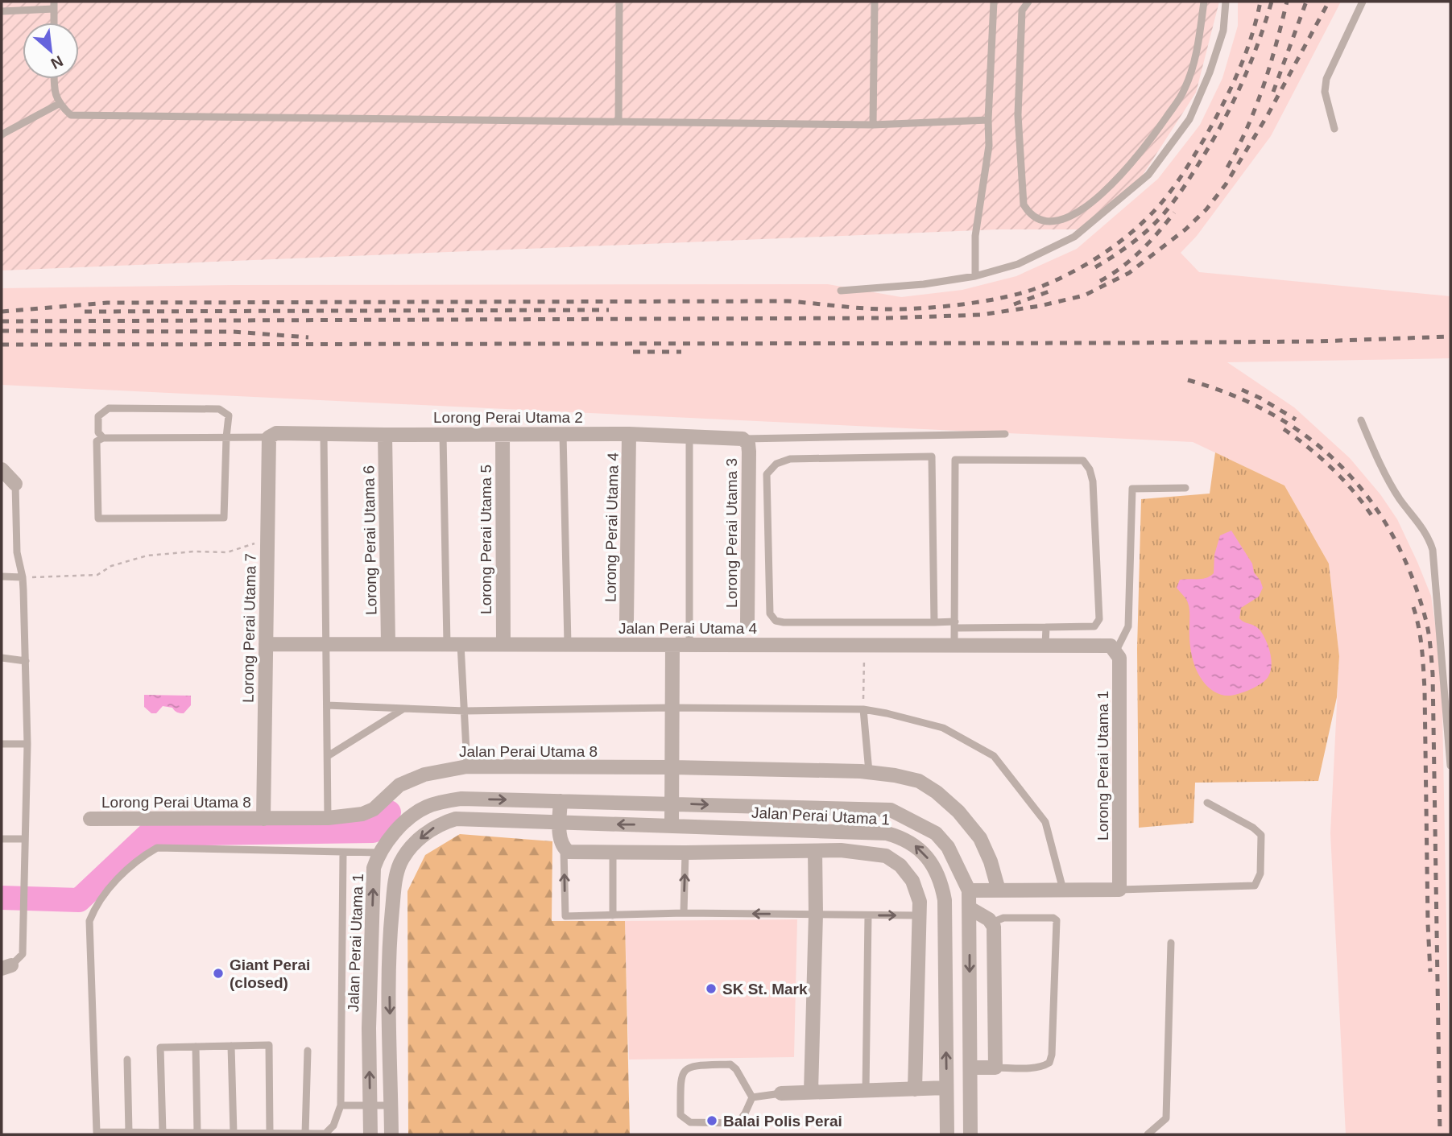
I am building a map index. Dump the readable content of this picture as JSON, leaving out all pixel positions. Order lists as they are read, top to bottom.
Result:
{
  "streets": {
    "street": [
      "Lorong Perai Utama 2",
      "Lorong Perai Utama 4",
      "Lorong Perai Utama 3",
      "Lorong Perai Utama 5",
      "Lorong Perai Utama 6",
      "Lorong Perai Utama 7",
      "Jalan Perai Utama 4",
      "Jalan Perai Utama 8",
      "Lorong Perai Utama 1",
      "Lorong Perai Utama 8",
      "Jalan Perai Utama 1"
    ]
  },
  "crossings": [
    ["Lorong Perai Utama 2", "Lorong Perai Utama 4"],
    ["Lorong Perai Utama 2", "Lorong Perai Utama 3"],
    ["Lorong Perai Utama 2", "Lorong Perai Utama 5"],
    ["Lorong Perai Utama 2", "Lorong Perai Utama 6"],
    ["Lorong Perai Utama 2", "Lorong Perai Utama 7"],
    ["Lorong Perai Utama 5", "Jalan Perai Utama 4"],
    ["Lorong Perai Utama 6", "Jalan Perai Utama 4"],
    ["Lorong Perai Utama 7", "Jalan Perai Utama 4"],
    ["Lorong Perai Utama 7", "Jalan Perai Utama 8"],
    ["Lorong Perai Utama 7", "Lorong Perai Utama 8"],
    ["Jalan Perai Utama 4", "Lorong Perai Utama 1"],
    ["Jalan Perai Utama 8", "Lorong Perai Utama 8"]
  ],
  "places": ["Giant Perai (closed)", "SK St. Mark", "Balai Polis Perai"],
  "north": "bottom right"
}
